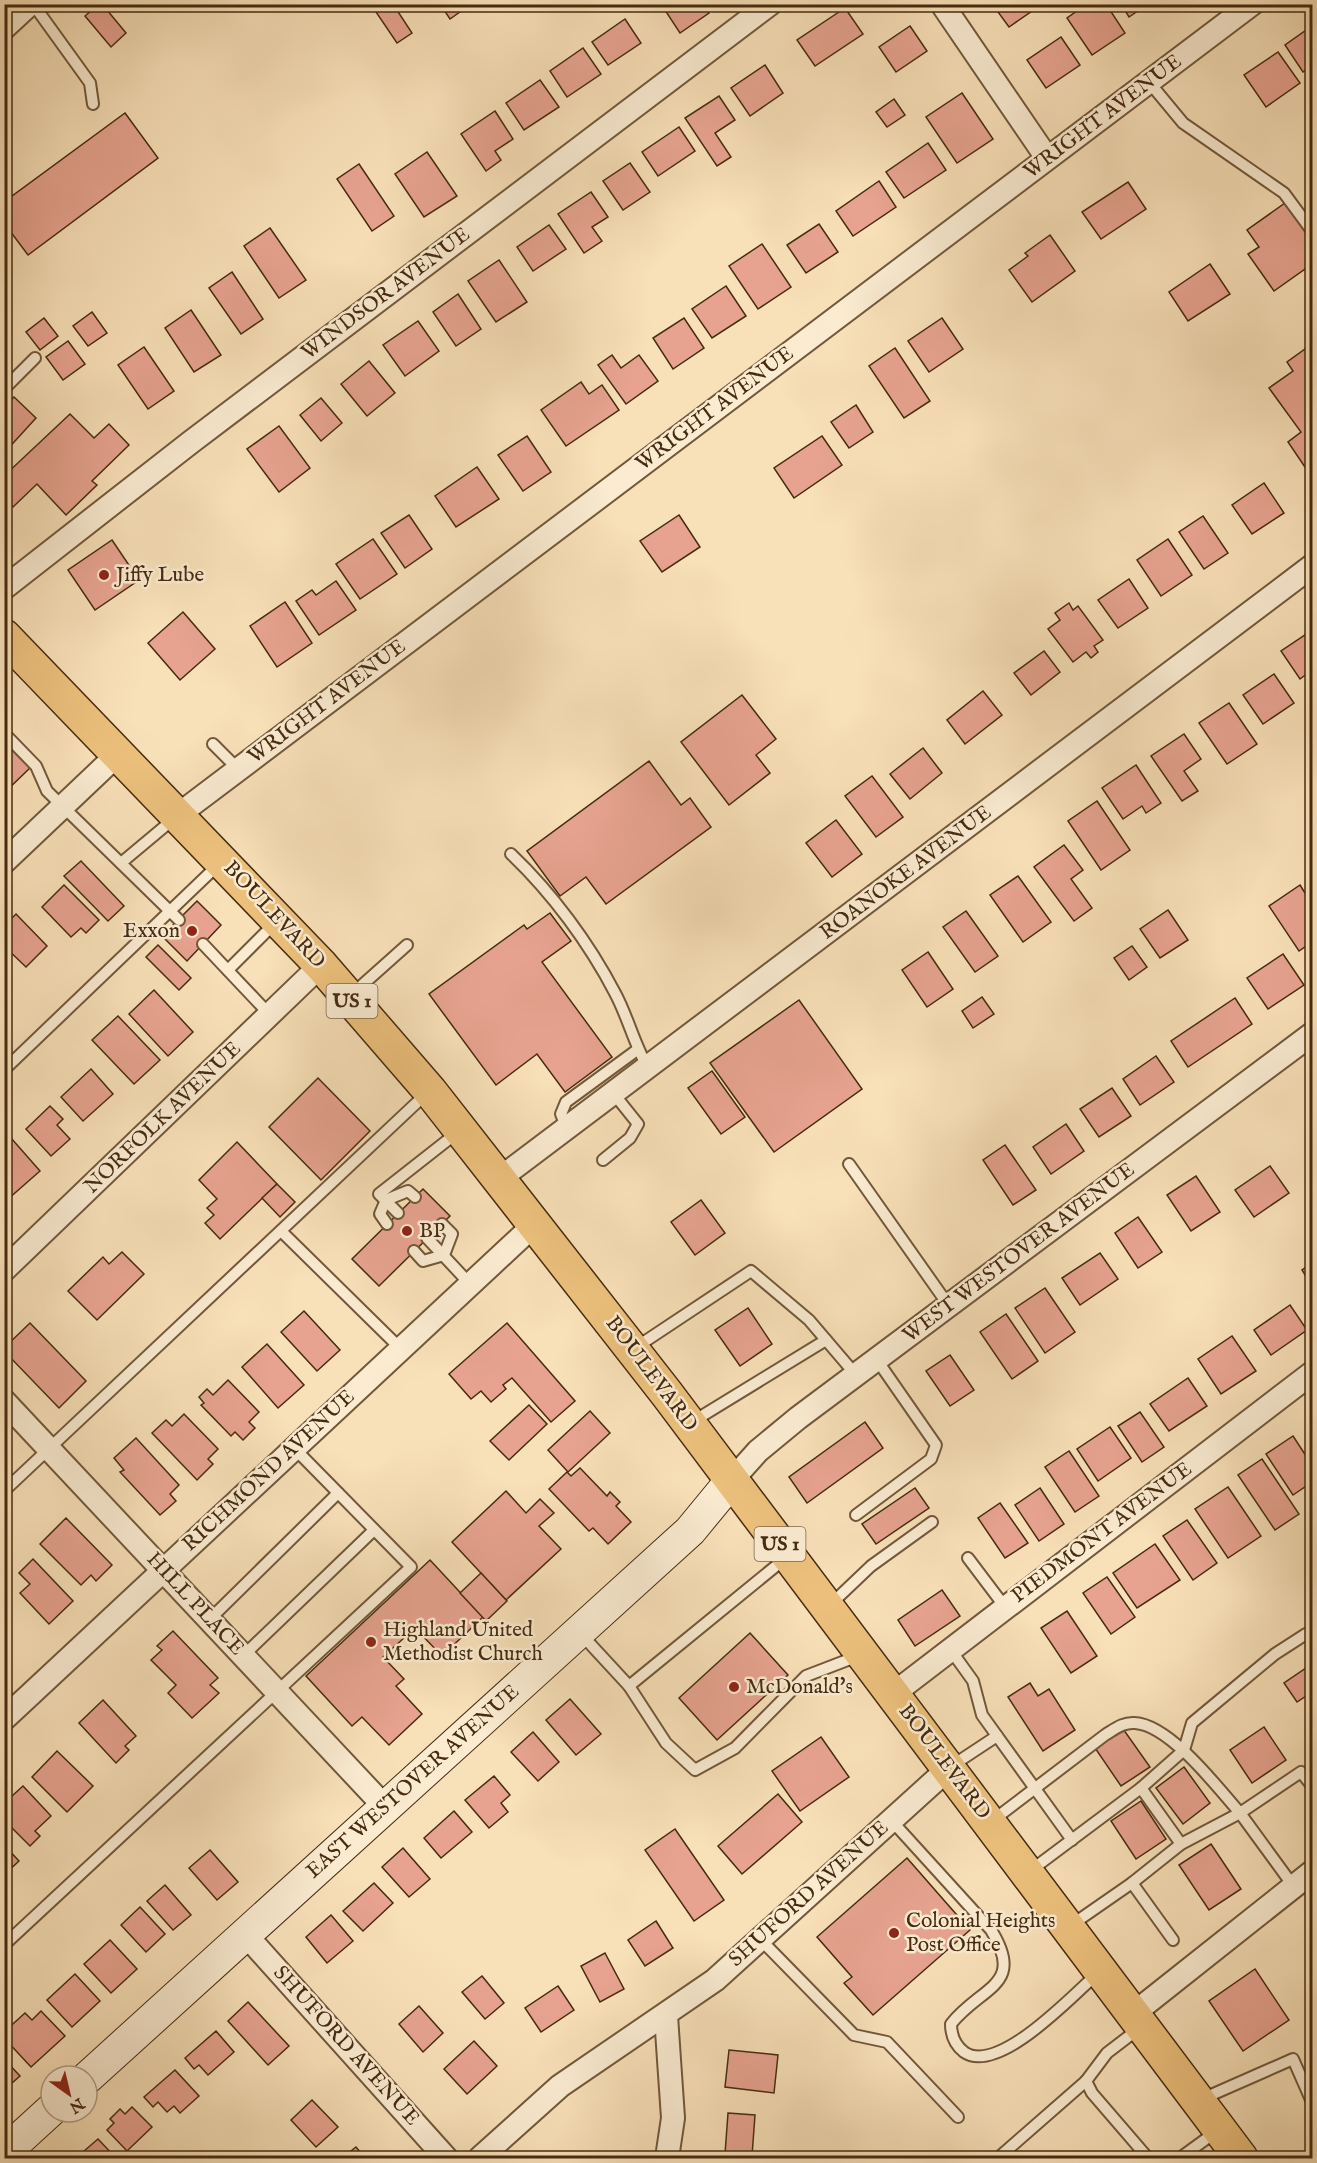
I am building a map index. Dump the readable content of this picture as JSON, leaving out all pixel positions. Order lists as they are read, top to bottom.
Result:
{
  "streets": {
    "main road": ["BOULEVARD", "US 1", "EAST WESTOVER AVENUE"],
    "street": [
      "WRIGHT AVENUE",
      "WINDSOR AVENUE",
      "ROANOKE AVENUE",
      "NORFOLK AVENUE",
      "WEST WESTOVER AVENUE",
      "RICHMOND AVENUE",
      "PIEDMONT AVENUE",
      "HILL PLACE",
      "SHUFORD AVENUE"
    ]
  },
  "crossings": [
    ["WRIGHT AVENUE", "BOULEVARD"],
    ["ROANOKE AVENUE", "BOULEVARD"],
    ["BOULEVARD", "NORFOLK AVENUE"],
    ["BOULEVARD", "WEST WESTOVER AVENUE"],
    ["BOULEVARD", "RICHMOND AVENUE"],
    ["BOULEVARD", "PIEDMONT AVENUE"],
    ["BOULEVARD", "EAST WESTOVER AVENUE"],
    ["BOULEVARD", "SHUFORD AVENUE"],
    ["WEST WESTOVER AVENUE", "EAST WESTOVER AVENUE"],
    ["RICHMOND AVENUE", "HILL PLACE"],
    ["HILL PLACE", "EAST WESTOVER AVENUE"],
    ["EAST WESTOVER AVENUE", "SHUFORD AVENUE"]
  ],
  "places": [
    "Jiffy Lube",
    "Exxon",
    "BP",
    "Highland United Methodist Church",
    "McDonald's",
    "Colonial Heights Post Office"
  ],
  "north": "bottom right"
}
